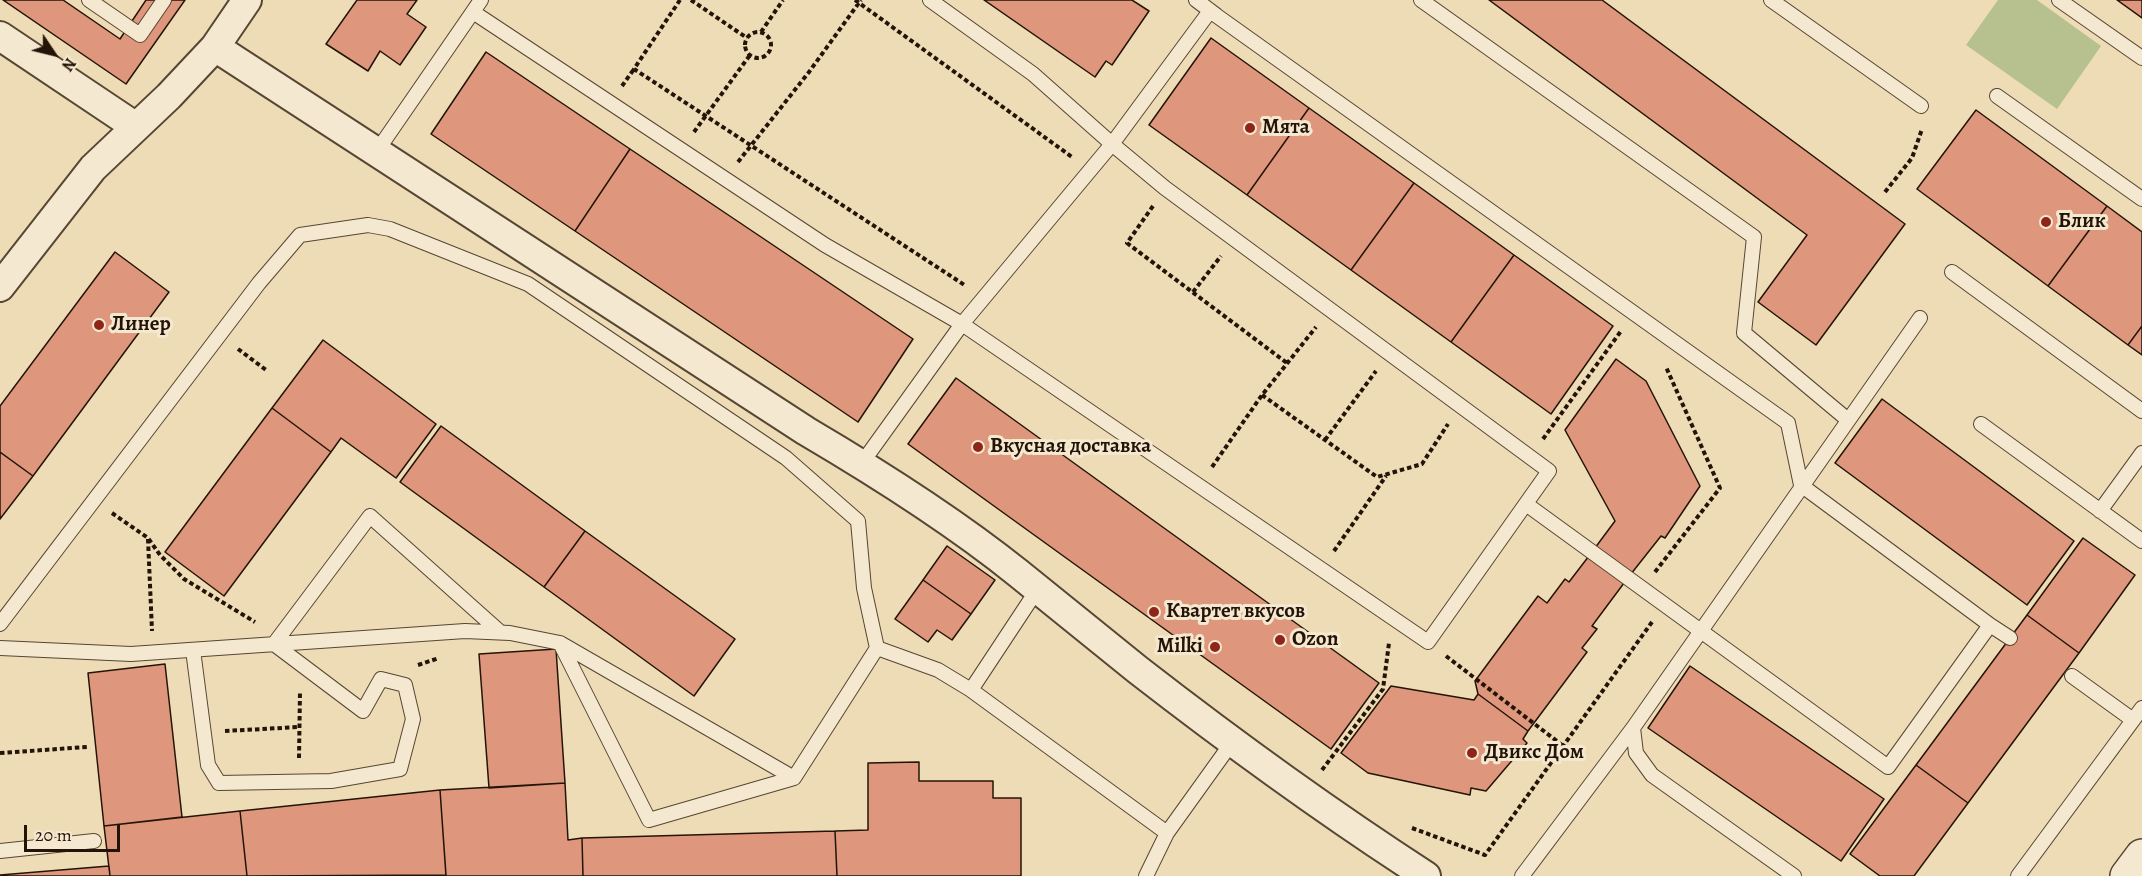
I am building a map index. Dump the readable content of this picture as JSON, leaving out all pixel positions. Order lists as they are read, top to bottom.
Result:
{
  "places": [
    "Мята",
    "Блик",
    "Линер",
    "Вкусная доставка",
    "Квартет вкусов",
    "Ozon",
    "Milki",
    "Двикс Дом"
  ],
  "scale_bar": "20 m",
  "north": "bottom right"
}
